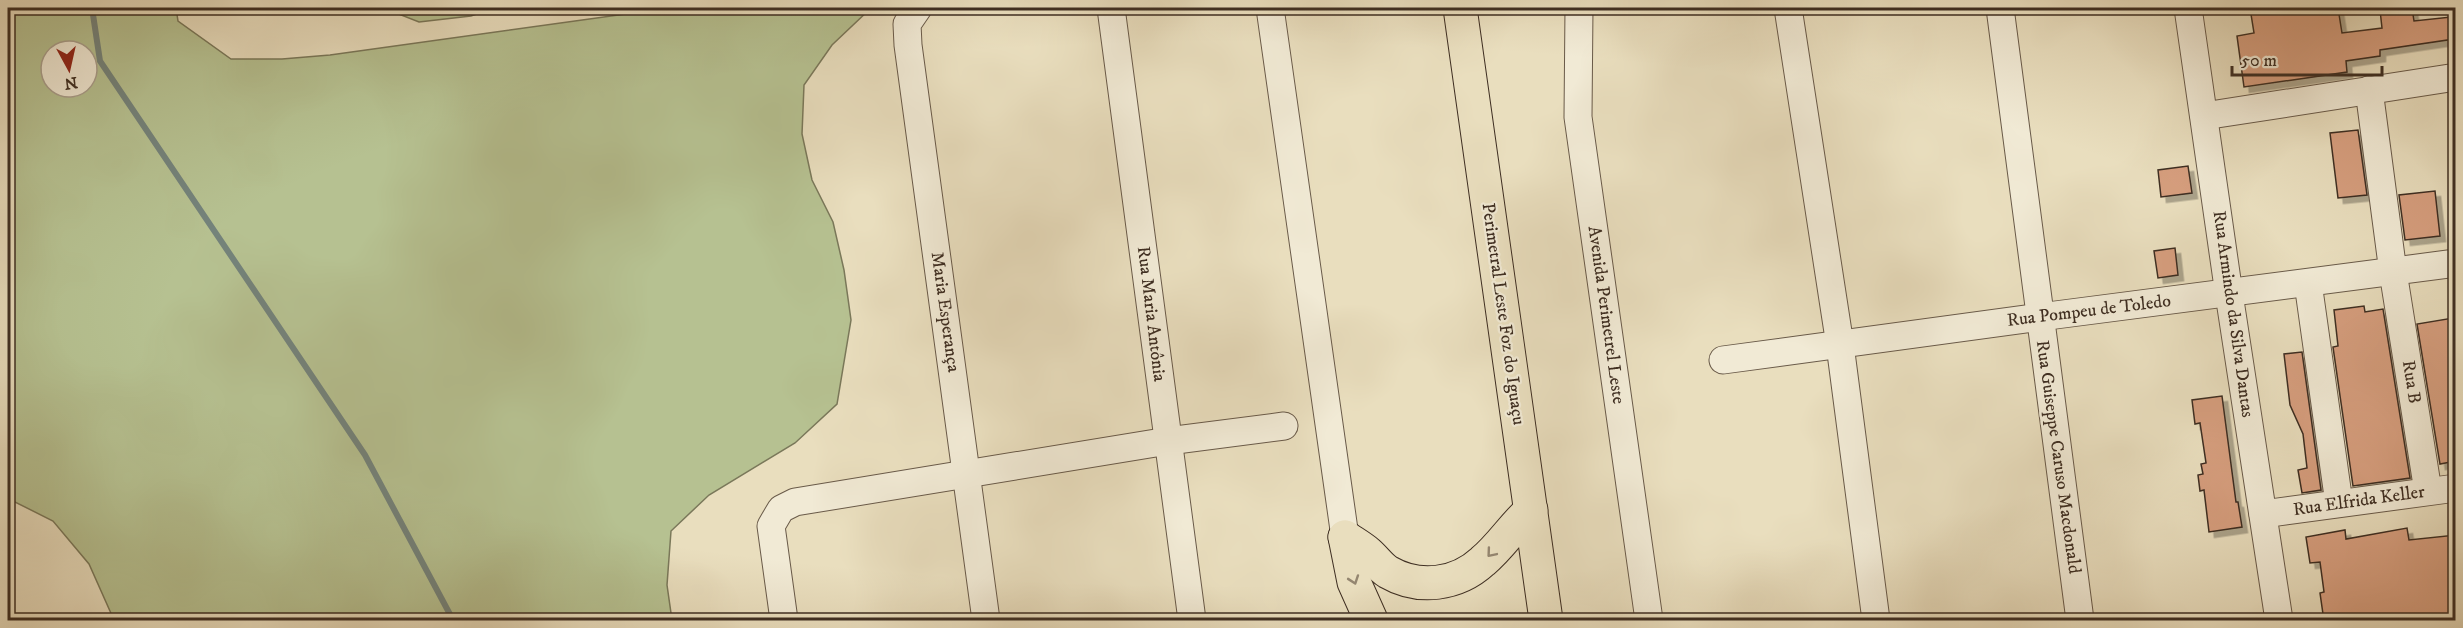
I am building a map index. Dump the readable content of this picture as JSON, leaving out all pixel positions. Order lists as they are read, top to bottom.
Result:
{
  "streets": {
    "highway": ["Perimetral Leste Foz do Iguaçu"],
    "street": [
      "Rua Pompeu de Toledo",
      "Maria Esperança",
      "Rua Maria Antônia",
      "Rua Armindo da Silva Dantas",
      "Avenida Perimetrel Leste",
      "Rua B",
      "Rua Guiseppe Caruso Macdonald",
      "Rua Elfrida Keller"
    ]
  },
  "crossings": [
    ["Rua Pompeu de Toledo", "Rua Armindo da Silva Dantas"],
    ["Rua Pompeu de Toledo", "Rua B"],
    ["Rua Pompeu de Toledo", "Rua Guiseppe Caruso Macdonald"],
    ["Rua Armindo da Silva Dantas", "Rua Elfrida Keller"],
    ["Rua B", "Rua Elfrida Keller"]
  ],
  "scale_bar": "50 m",
  "north": "bottom"
}
